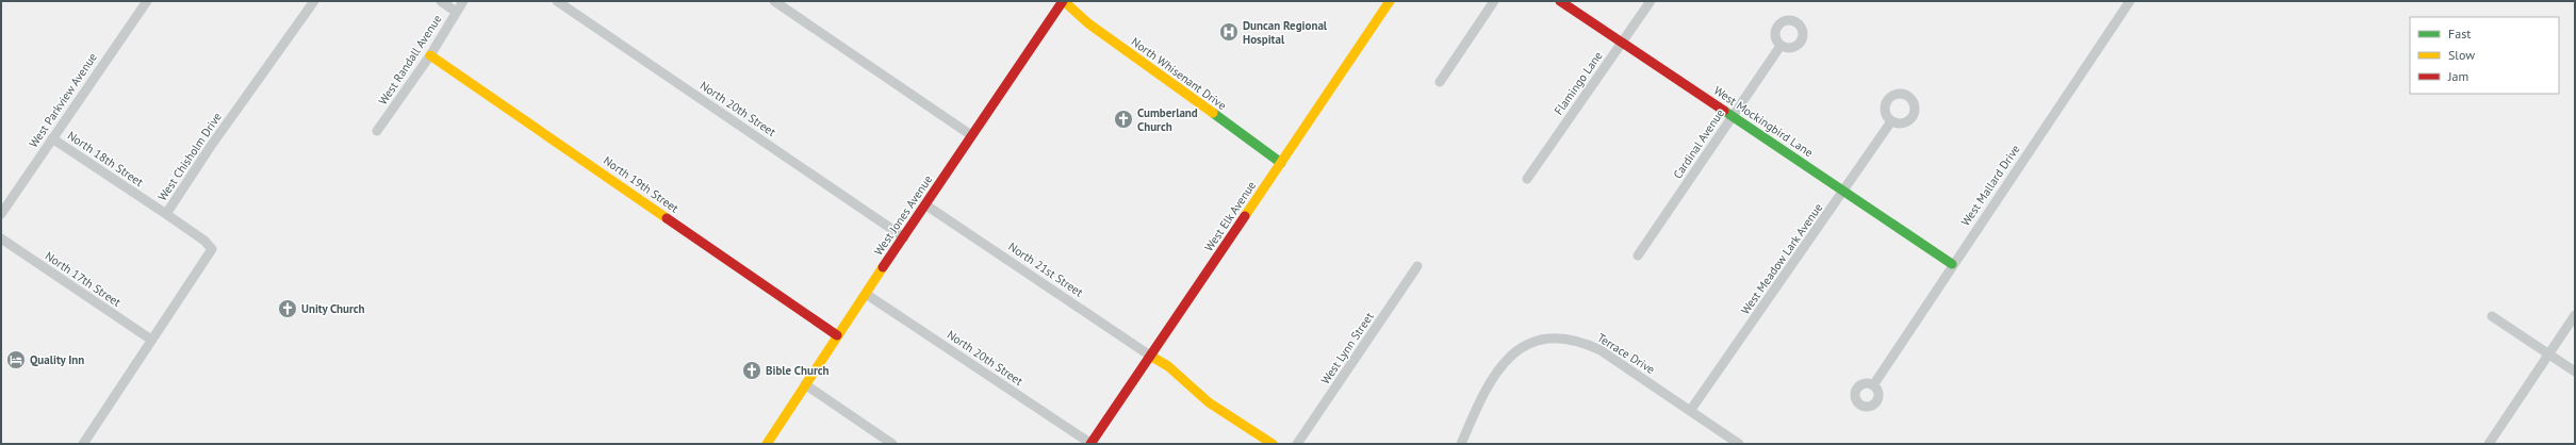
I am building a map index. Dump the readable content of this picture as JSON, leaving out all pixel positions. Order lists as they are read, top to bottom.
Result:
{
  "streets": {
    "street": [
      "West Randall Avenue",
      "North Whisenant Drive",
      "Flamingo Lane",
      "West Parkview Avenue",
      "North 20th Street",
      "West Mockingbird Lane",
      "Cardinal Avenue",
      "West Chisholm Drive",
      "North 18th Street",
      "North 19th Street",
      "West Mallard Drive",
      "West Jones Avenue",
      "West Elk Avenue",
      "West Meadow Lark Avenue",
      "North 21st Street",
      "North 17th Street",
      "West Lynn Street",
      "Terrace Drive"
    ]
  },
  "crossings": [
    ["West Randall Avenue", "North 19th Street"],
    ["North Whisenant Drive", "West Jones Avenue"],
    ["North Whisenant Drive", "West Elk Avenue"],
    ["Flamingo Lane", "West Mockingbird Lane"],
    ["West Parkview Avenue", "North 18th Street"],
    ["North 20th Street", "West Jones Avenue"],
    ["North 20th Street", "West Elk Avenue"],
    ["West Mockingbird Lane", "Cardinal Avenue"],
    ["West Mockingbird Lane", "West Mallard Drive"],
    ["West Mockingbird Lane", "West Meadow Lark Avenue"],
    ["West Chisholm Drive", "North 18th Street"],
    ["West Chisholm Drive", "North 17th Street"],
    ["North 19th Street", "West Jones Avenue"],
    ["West Jones Avenue", "North 21st Street"],
    ["West Elk Avenue", "North 21st Street"],
    ["West Meadow Lark Avenue", "Terrace Drive"]
  ],
  "places": {
    "hospital": ["Duncan Regional Hospital"],
    "church": ["Cumberland Church", "Unity Church", "Bible Church"],
    "hotel": ["Quality Inn"]
  },
  "legend": ["Fast", "Slow", "Jam"]
}
